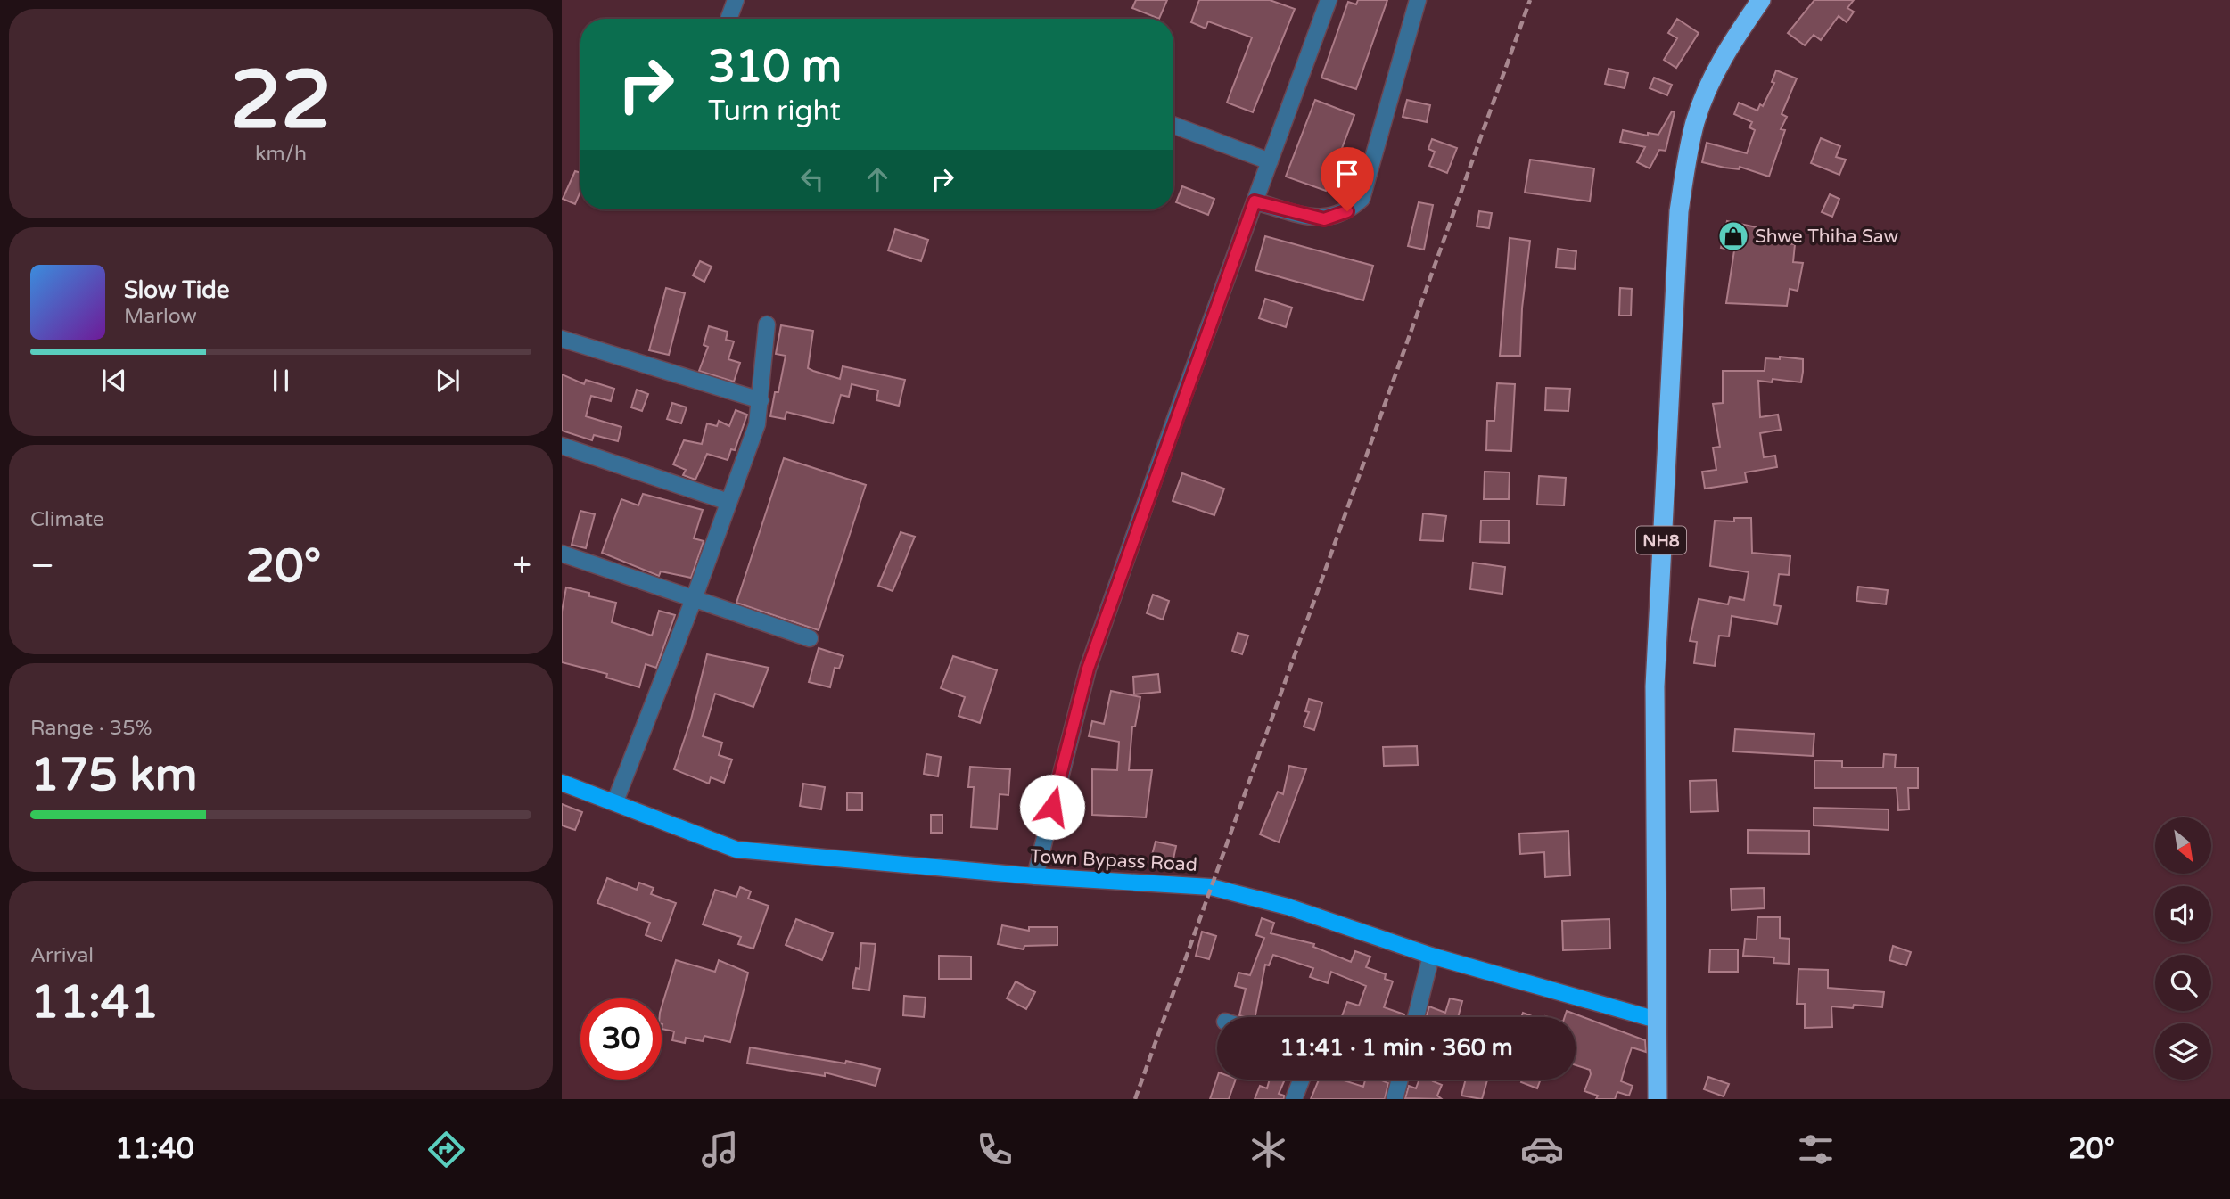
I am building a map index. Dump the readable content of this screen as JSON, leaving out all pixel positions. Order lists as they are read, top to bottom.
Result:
{
  "streets": {
    "highway": ["NH8"],
    "main road": ["Town Bypass Road"]
  },
  "crossings": [
    ["NH8", "Town Bypass Road"]
  ],
  "places": {
    "shop": ["Shwe Thiha Saw"]
  },
  "north": "bottom right",
  "page": {
    "tile": [
      ["22", "km/h"],
      "Climate",
      ["Range · 35%", "175 km"],
      ["Arrival", "11:41"]
    ],
    "turn": ["310 m", "Turn right"],
    "song": ["Slow Tide", "Marlow"],
    "heat": ["−", "20°", "+"],
    "limit": "30",
    "trip": "11:41 · 1 min · 360 m",
    "tabs": ["11:40", "20°"]
  }
}
